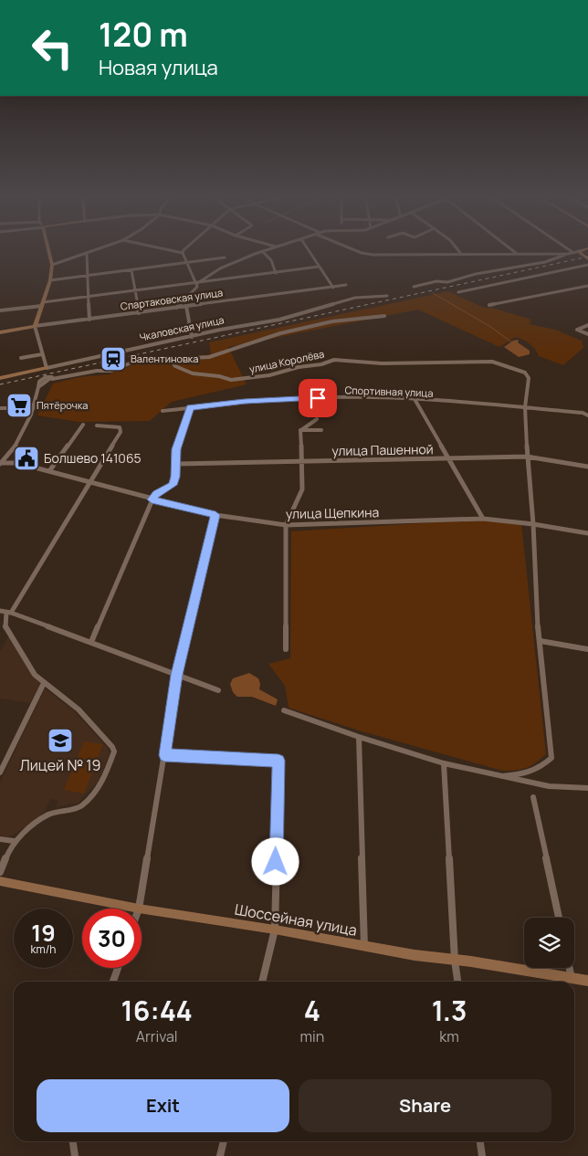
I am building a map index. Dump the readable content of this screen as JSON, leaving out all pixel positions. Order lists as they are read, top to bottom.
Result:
{
  "streets": {
    "street": [
      "Спартаковская улица",
      "Чкаловская улица",
      "улица Королёва",
      "Спортивная улица",
      "улица Пашенной",
      "улица Щепкина",
      "Шоссейная улица"
    ]
  },
  "crossings": [
    ["улица Королёва", "Спортивная улица"]
  ],
  "places": {
    "station": ["Валентиновка"],
    "supermarket": ["Пятёрочка"],
    "public building": ["Болшево 141065"],
    "school or university": ["Лицей № 19"]
  },
  "page": {
    "turn": ["120 m", "Новая улица"],
    "speed": "19 km/h",
    "limit": "30",
    "eta": [
      "16:44",
      "Arrival",
      "4",
      "min",
      "1.3",
      "km"
    ],
    "buttons": ["Exit", "Share"]
  }
}
